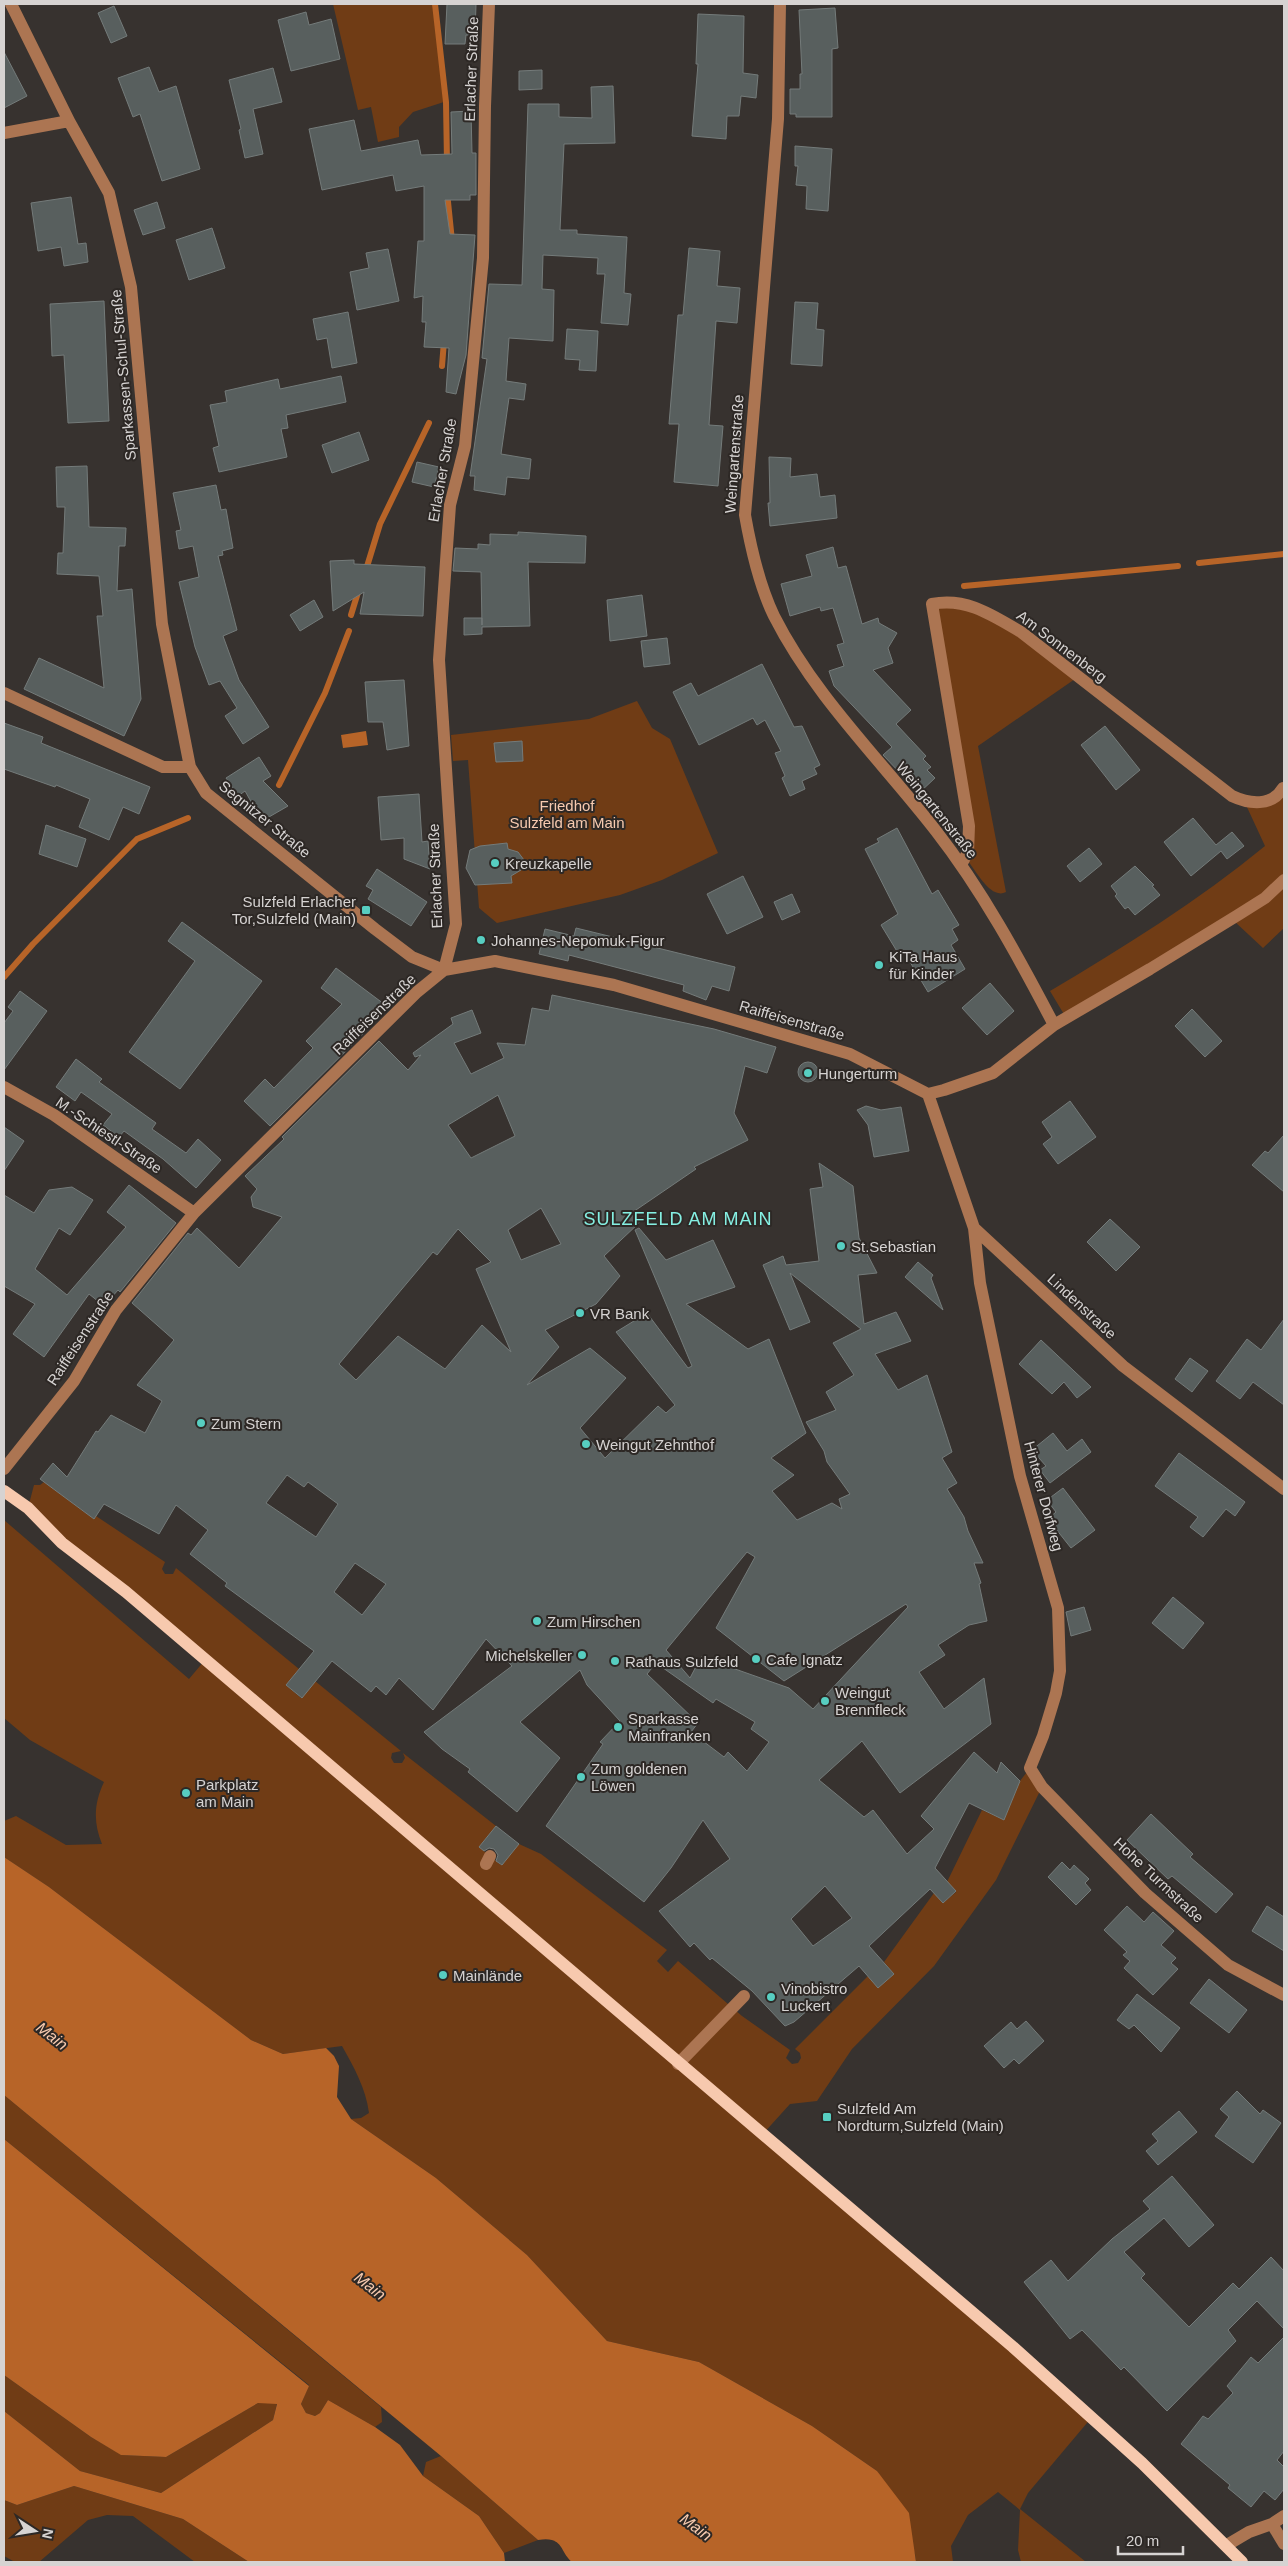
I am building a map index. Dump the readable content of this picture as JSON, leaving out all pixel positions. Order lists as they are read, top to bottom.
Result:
{
  "streets": {
    "street": [
      "Erlacher Straße",
      "Sparkassen-Schul-Straße",
      "Weingartenstraße",
      "Am Sonnenberg",
      "Segnitzer Straße",
      "Raiffeisenstraße",
      "M.-Schiestl-Straße",
      "Lindenstraße",
      "Hinterer Dorfweg",
      "Hohe Turmstraße"
    ]
  },
  "crossings": [
    ["Erlacher Straße", "Segnitzer Straße"],
    ["Erlacher Straße", "Raiffeisenstraße"],
    ["Sparkassen-Schul-Straße", "Segnitzer Straße"],
    ["Weingartenstraße", "Am Sonnenberg"],
    ["Segnitzer Straße", "Raiffeisenstraße"],
    ["Raiffeisenstraße", "M.-Schiestl-Straße"],
    ["Raiffeisenstraße", "Lindenstraße"],
    ["Lindenstraße", "Hinterer Dorfweg"],
    ["Hinterer Dorfweg", "Hohe Turmstraße"]
  ],
  "districts": ["SULZFELD AM MAIN"],
  "water": ["Main"],
  "parks": ["Friedhof Sulzfeld am Main"],
  "places": {
    "other": [
      "Kreuzkapelle",
      "Johannes-Nepomuk-Figur",
      "KiTa Haus für Kinder",
      "Hungerturm",
      "St.Sebastian",
      "VR Bank",
      "Zum Stern",
      "Weingut Zehnthof",
      "Zum Hirschen",
      "Michelskeller",
      "Cafe Ignatz",
      "Rathaus Sulzfeld",
      "Weingut Brennfleck",
      "Sparkasse Mainfranken",
      "Zum goldenen Löwen",
      "Parkplatz am Main",
      "Mainlände",
      "Vinobistro Luckert"
    ],
    "transit": ["Sulzfeld Erlacher Tor,Sulzfeld (Main)", "Sulzfeld Am Nordturm,Sulzfeld (Main)"]
  },
  "scale_bar": "20 m",
  "north": "right"
}
